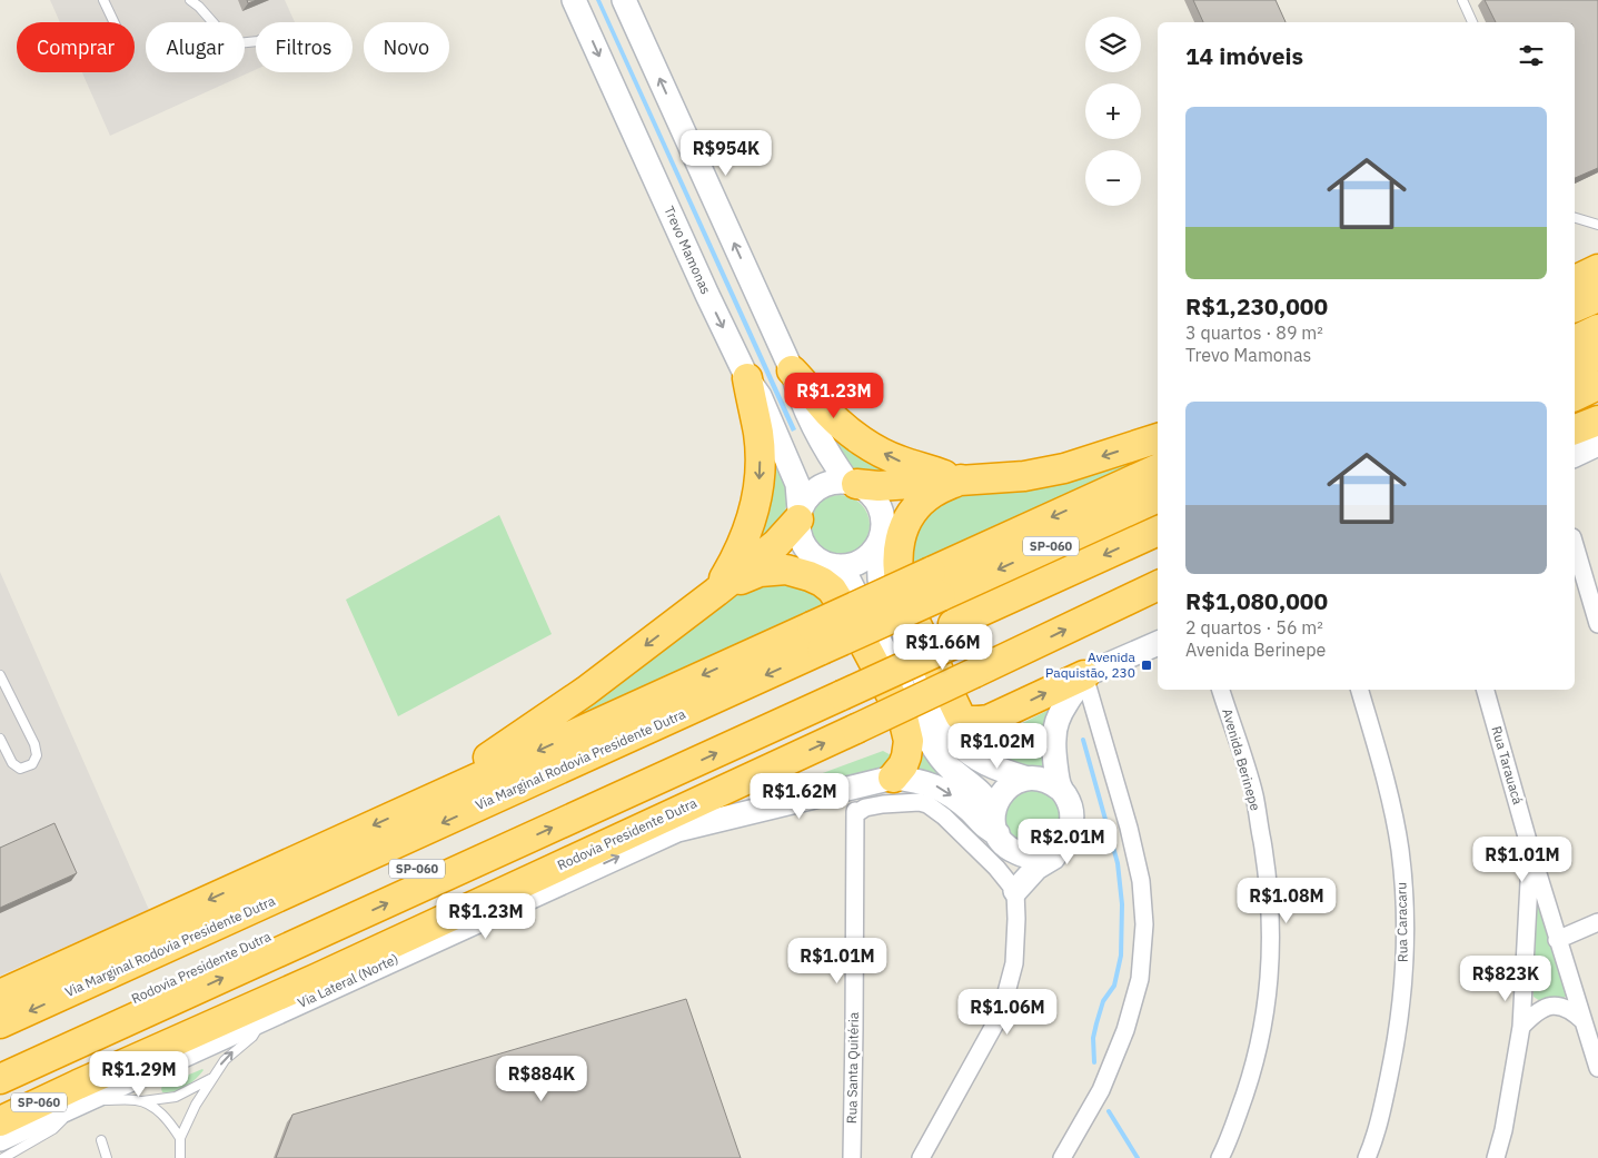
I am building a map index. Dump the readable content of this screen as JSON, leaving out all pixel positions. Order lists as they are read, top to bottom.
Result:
{
  "streets": {
    "highway": ["SP-060", "Via Marginal Rodovia Presidente Dutra", "Rodovia Presidente Dutra"],
    "main road": ["Trevo Mamonas", "Via Lateral (Norte)"],
    "street": [
      "Avenida Berinepe",
      "Rua Tarauacá",
      "Rua Caracaru",
      "Rua Santa Quitéria"
    ]
  },
  "one_way": ["Via Lateral (Norte)"],
  "places": {
    "transit": ["Avenida Paquistão, 230"]
  },
  "page": {
    "map_buttons": ["+", "−"],
    "chip": [
      "Comprar",
      "Alugar",
      "Filtros",
      "Novo"
    ],
    "heading": "14 imóveis",
    "list": [
      {
        "name": "R$1,230,000",
        "note": "3 quartos · 89 m² · Trevo Mamonas"
      },
      {
        "name": "R$1,080,000",
        "note": "2 quartos · 56 m² · Avenida Berinepe"
      }
    ],
    "price": [
      "R$954K",
      "R$1.23M",
      "R$1.66M",
      "R$1.02M",
      "R$1.62M",
      "R$2.01M",
      "R$1.01M",
      "R$1.08M",
      "R$1.23M",
      "R$1.01M",
      "R$823K",
      "R$1.06M",
      "R$1.29M",
      "R$884K"
    ]
  }
}
